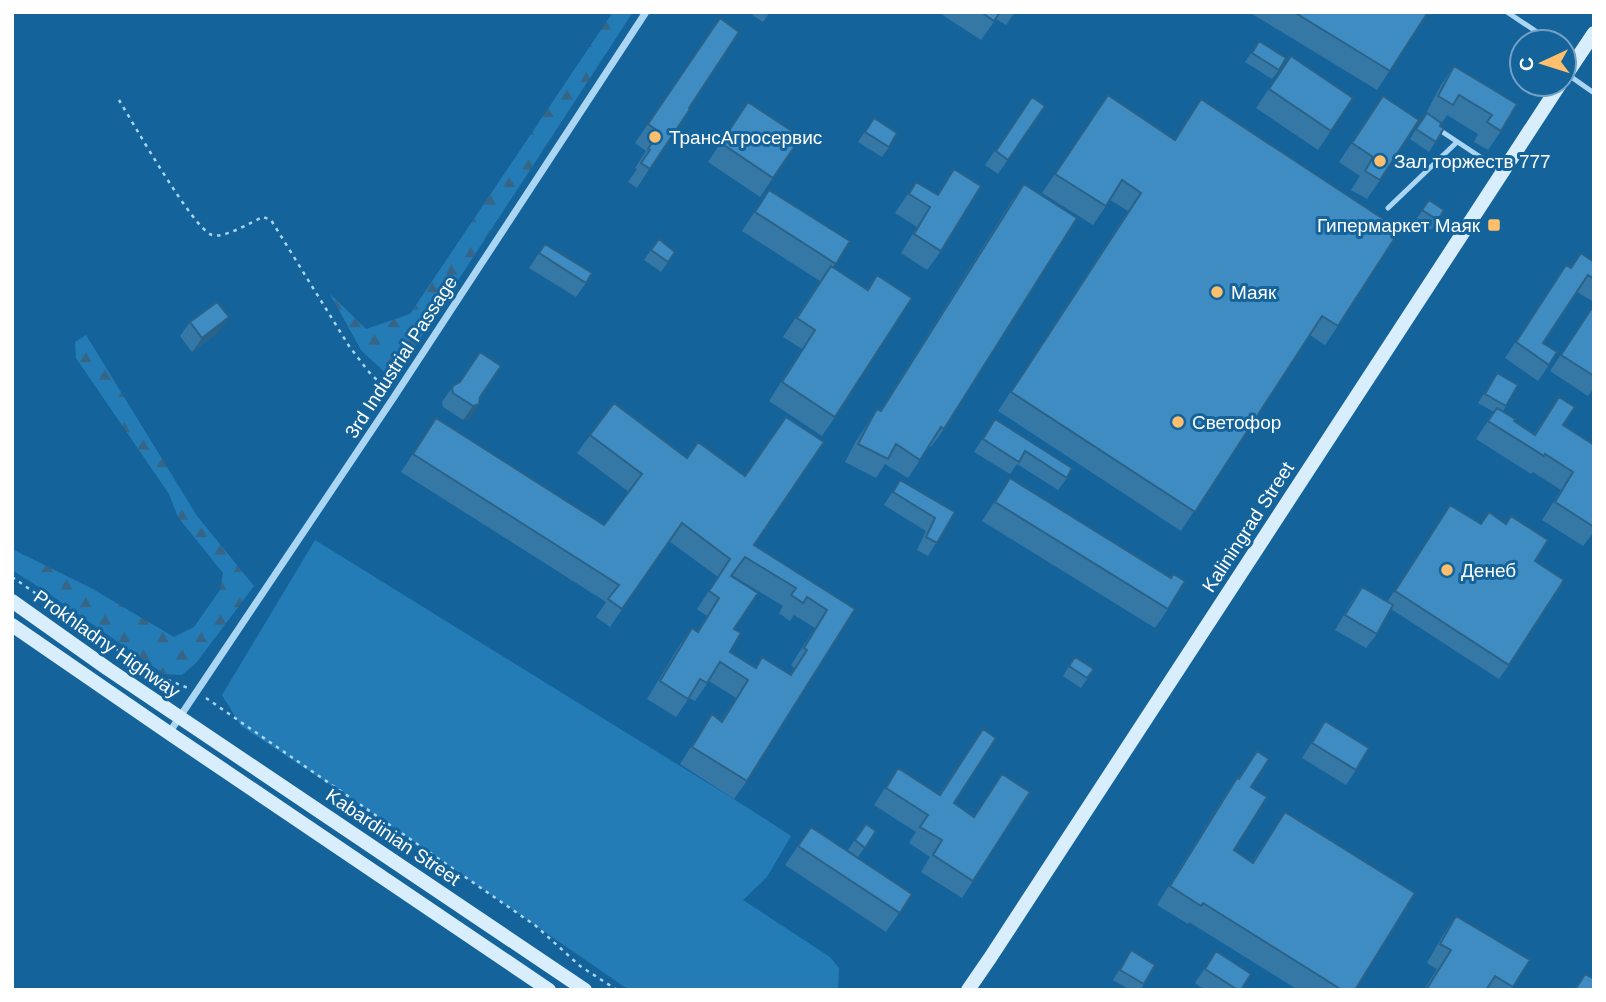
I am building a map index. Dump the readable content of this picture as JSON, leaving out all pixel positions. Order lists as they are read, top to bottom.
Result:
{
  "streets": {
    "main road": ["Kaliningrad Street", "Prokhladny Highway", "Kabardinian Street"],
    "street": ["3rd Industrial Passage"]
  },
  "crossings": [
    ["3rd Industrial Passage", "Prokhladny Highway"],
    ["3rd Industrial Passage", "Kabardinian Street"],
    ["Prokhladny Highway", "Kabardinian Street"]
  ],
  "places": {
    "other": [
      "ТрансАгросервис",
      "Зал торжеств 777",
      "Маяк",
      "Светофор",
      "Денеб"
    ],
    "transit": ["Гипермаркет Маяк"]
  },
  "north": "left"
}
